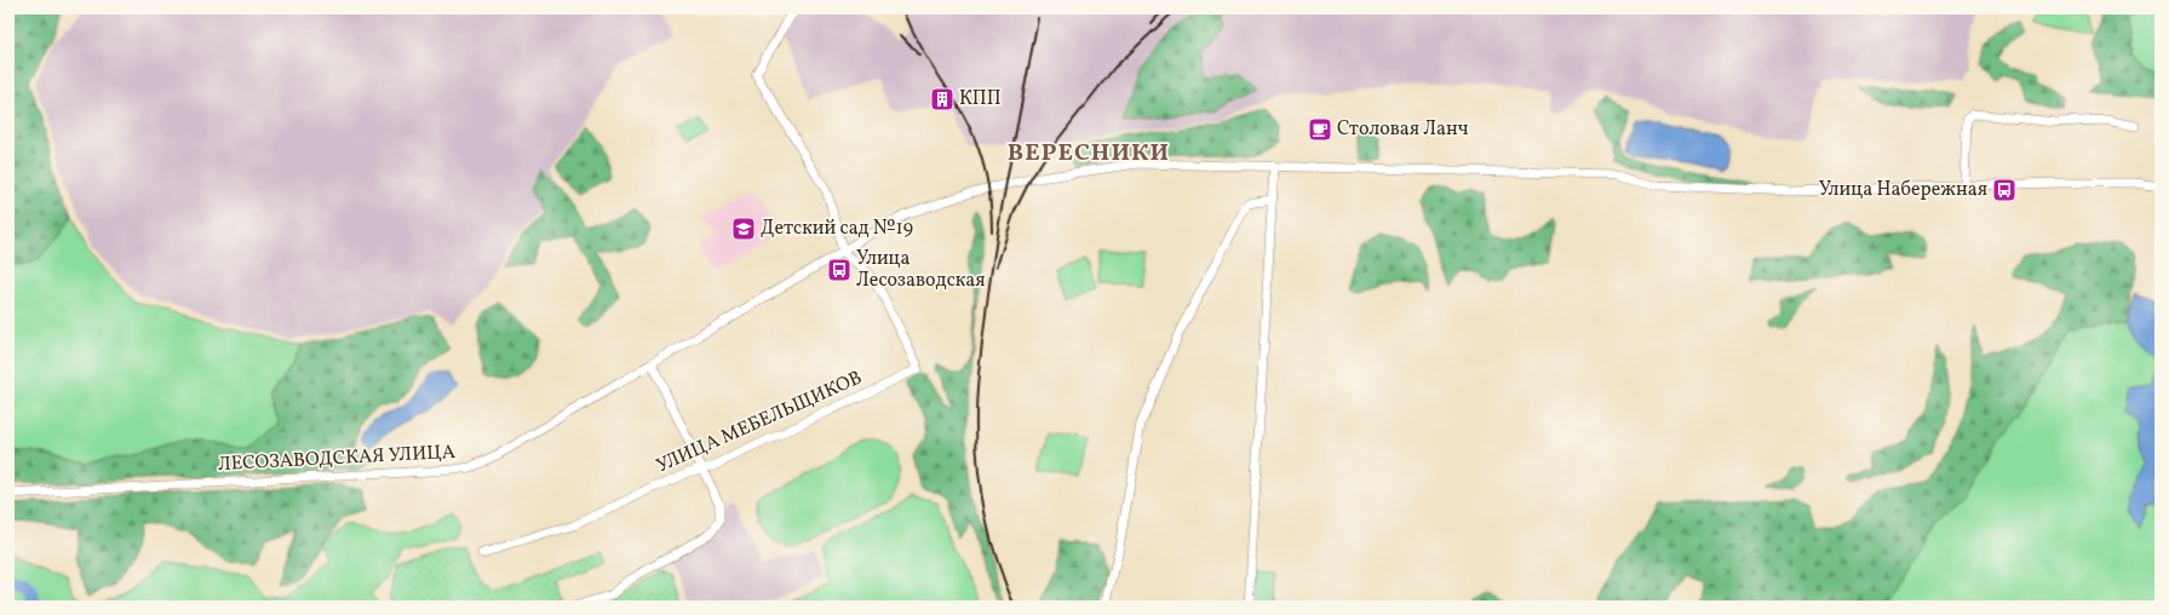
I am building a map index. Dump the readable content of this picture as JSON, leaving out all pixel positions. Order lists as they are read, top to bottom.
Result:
{
  "streets": {
    "street": ["УЛИЦА МЕБЕЛЬЩИКОВ", "ЛЕСОЗАВОДСКАЯ УЛИЦА"]
  },
  "crossings": [
    ["УЛИЦА МЕБЕЛЬЩИКОВ", "ЛЕСОЗАВОДСКАЯ УЛИЦА"]
  ],
  "districts": ["ВЕРЕСНИКИ"],
  "places": {
    "building": ["КПП"],
    "cafe": ["Столовая Ланч"],
    "bus stop": ["Улица Набережная", "Улица Лесозаводская"],
    "school or university": ["Детский сад №19"]
  }
}
